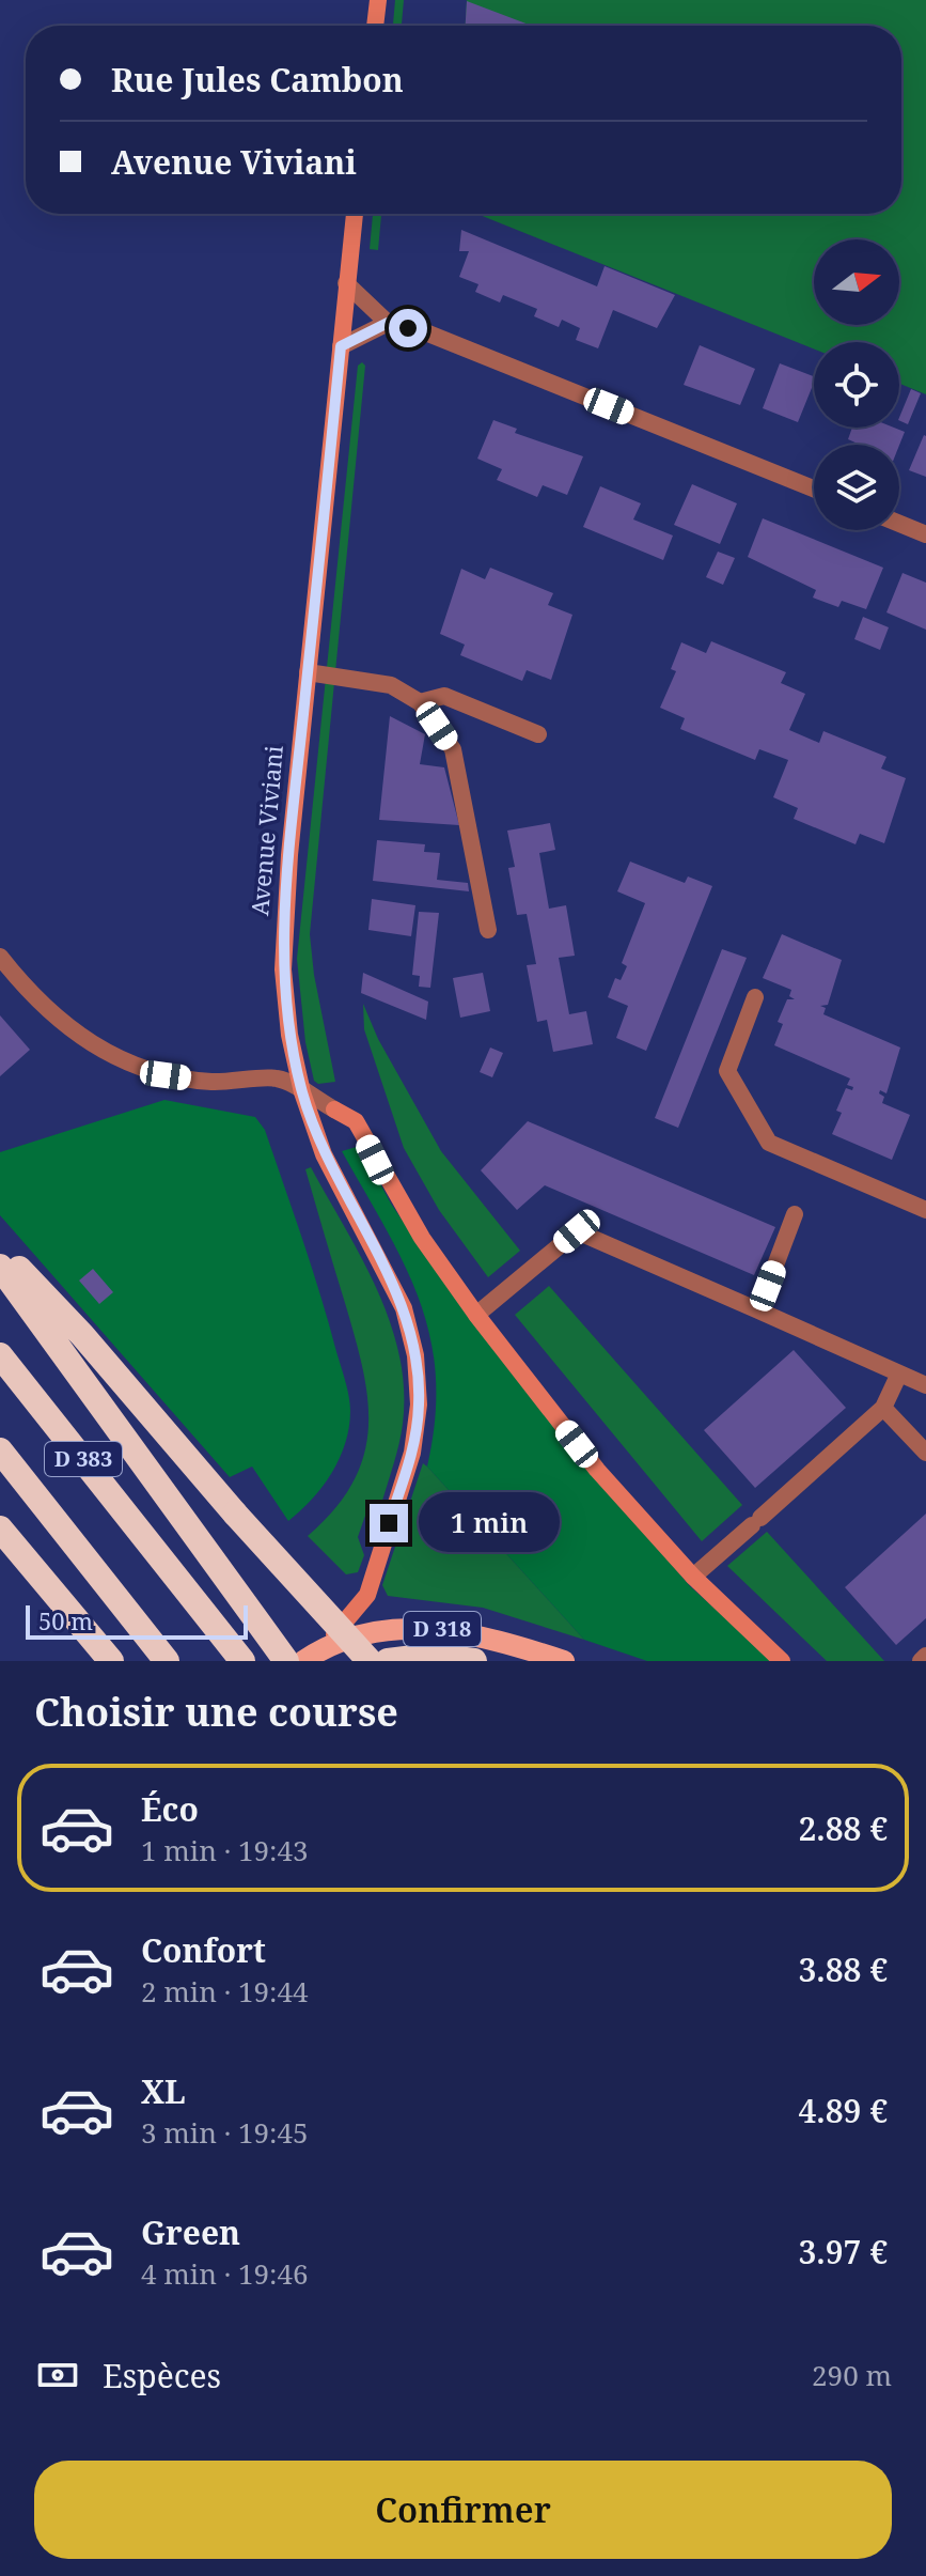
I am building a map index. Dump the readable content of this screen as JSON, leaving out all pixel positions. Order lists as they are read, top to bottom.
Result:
{
  "streets": {
    "highway": ["D 383"],
    "main road": ["D 318"],
    "street": ["Avenue Viviani"]
  },
  "crossings": [
    ["Avenue Viviani", "D 318"]
  ],
  "scale_bar": "50 m",
  "north": "right",
  "page": {
    "banner": ["Rue Jules Cambon", "Avenue Viviani"],
    "bubble": "1 min",
    "scale": "50 m",
    "heading": "Choisir une course",
    "list": [
      {
        "name": "Éco",
        "note": "1 min · 19:43",
        "value": "2.88 €"
      },
      {
        "name": "Confort",
        "note": "2 min · 19:44",
        "value": "3.88 €"
      },
      {
        "name": "XL",
        "note": "3 min · 19:45",
        "value": "4.89 €"
      },
      {
        "name": "Green",
        "note": "4 min · 19:46",
        "value": "3.97 €"
      }
    ],
    "pay": ["Espèces", "290 m"],
    "buttons": "Confirmer"
  }
}
